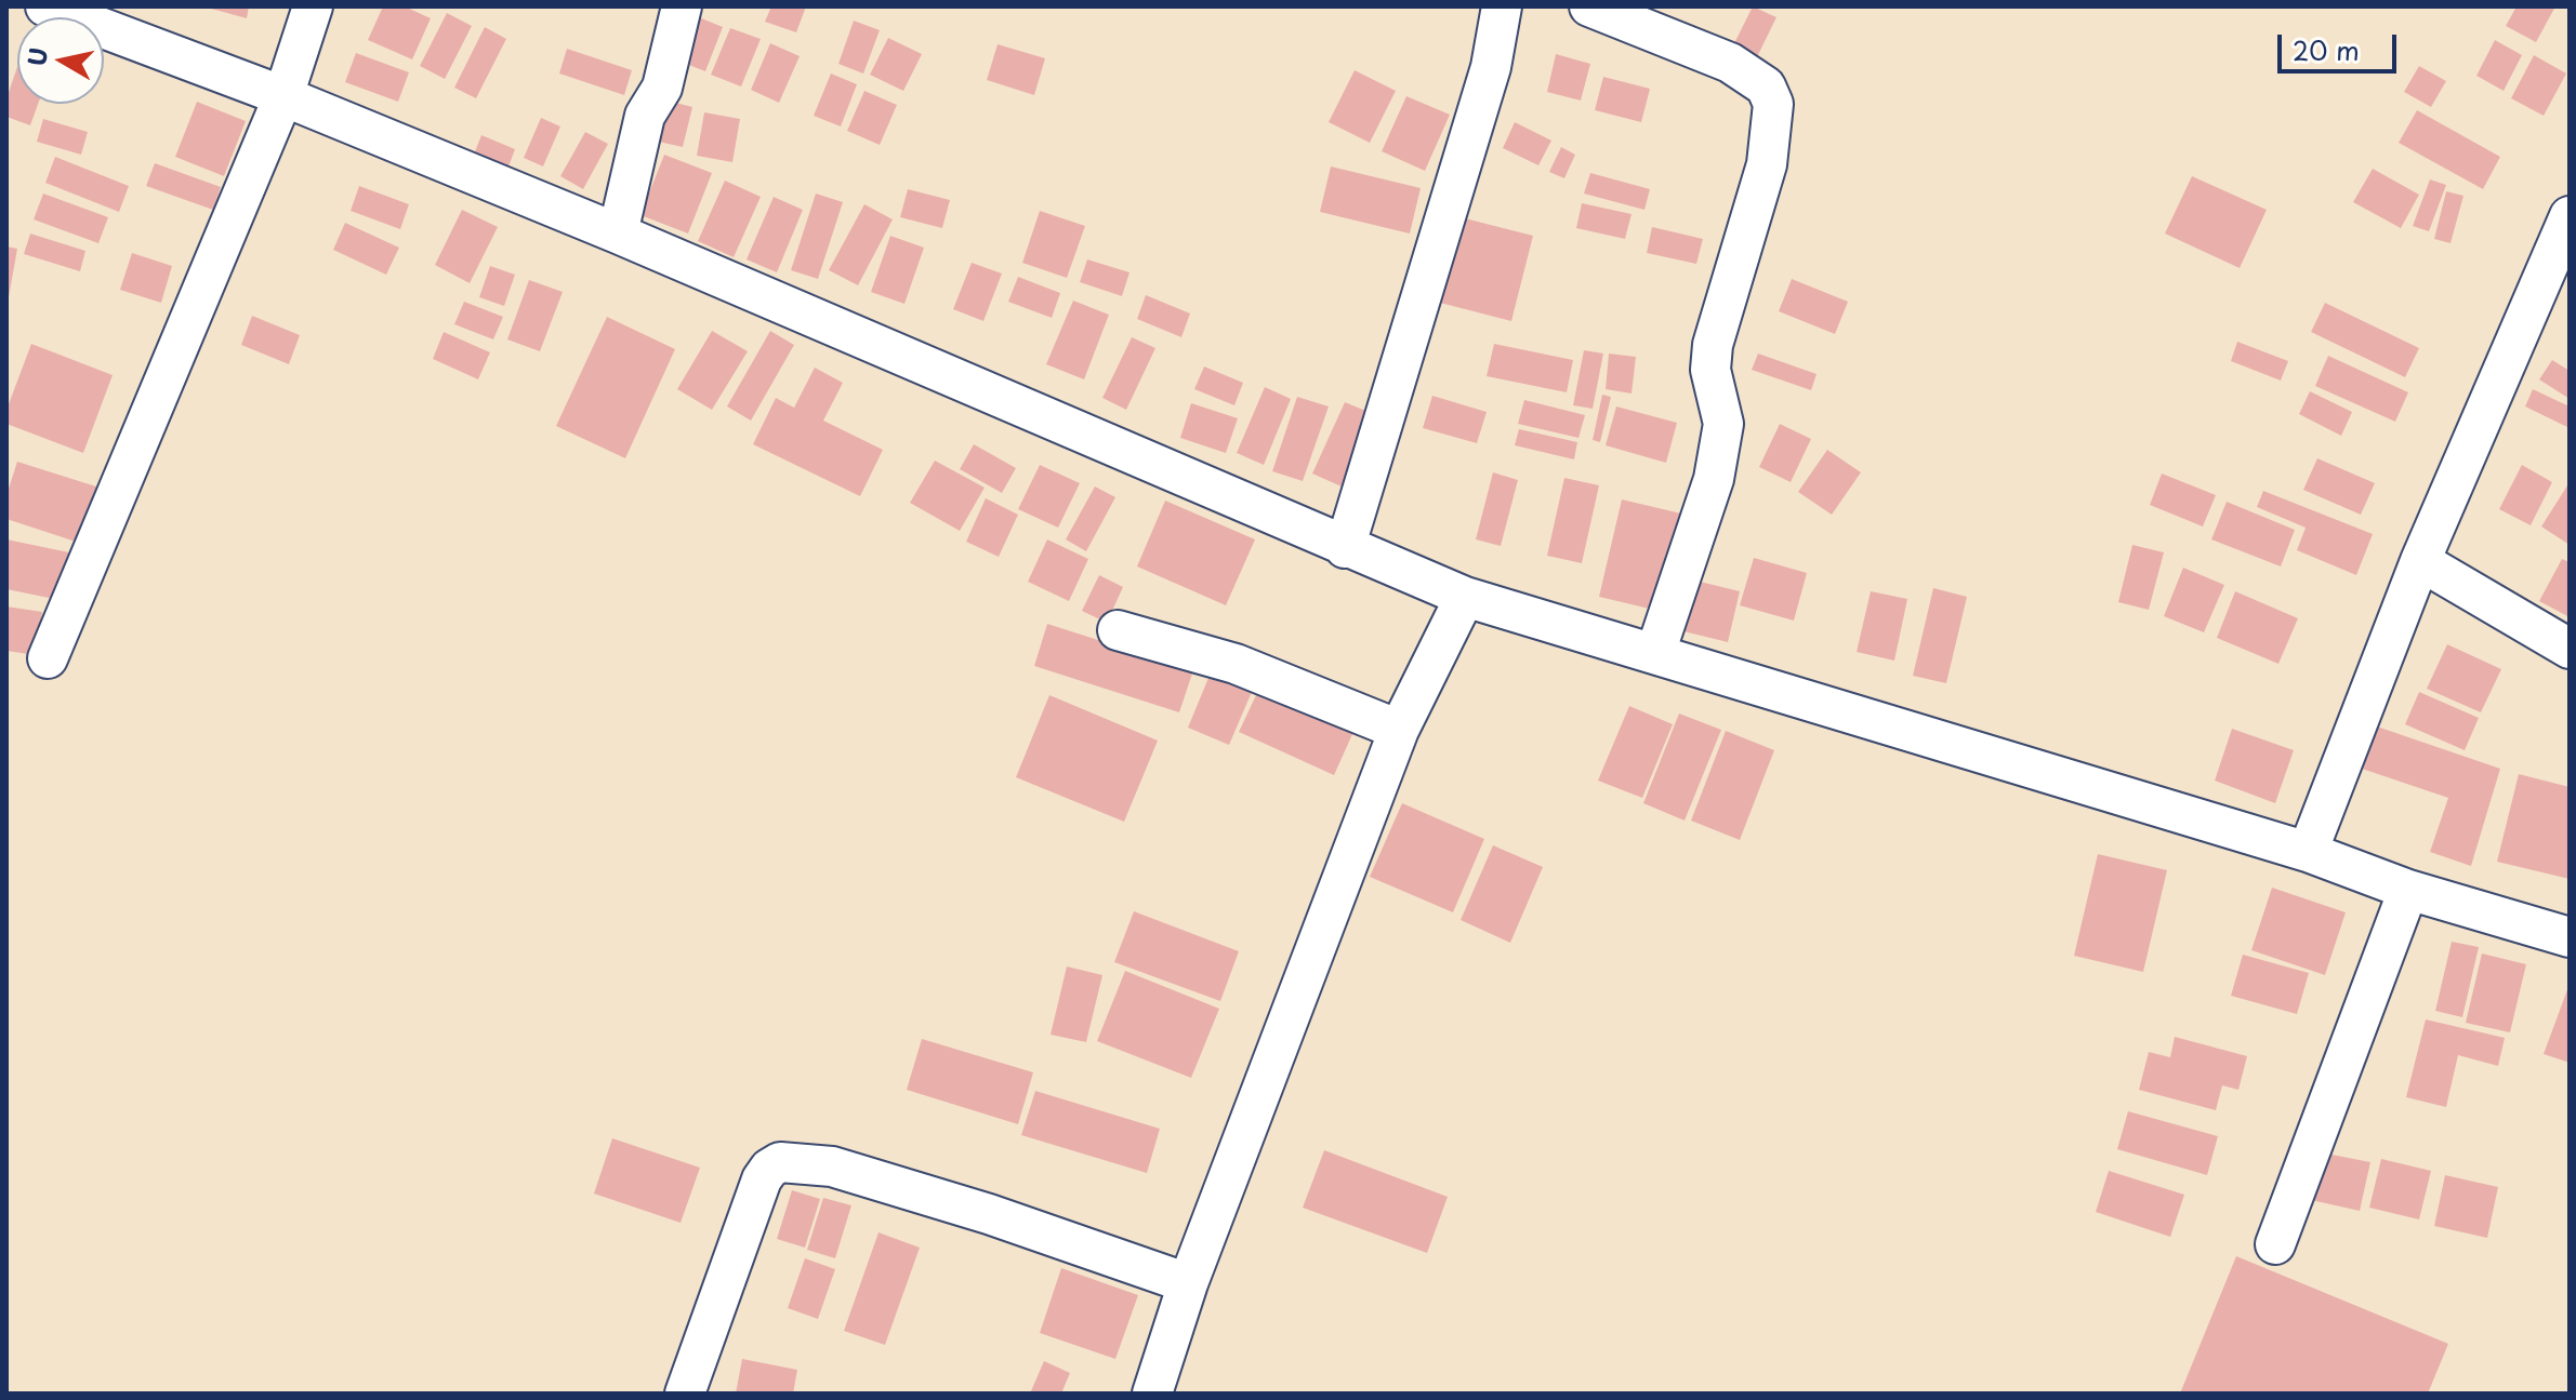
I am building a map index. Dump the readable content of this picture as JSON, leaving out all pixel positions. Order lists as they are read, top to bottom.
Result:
{
  "scale_bar": "20 m",
  "north": "left"
}
